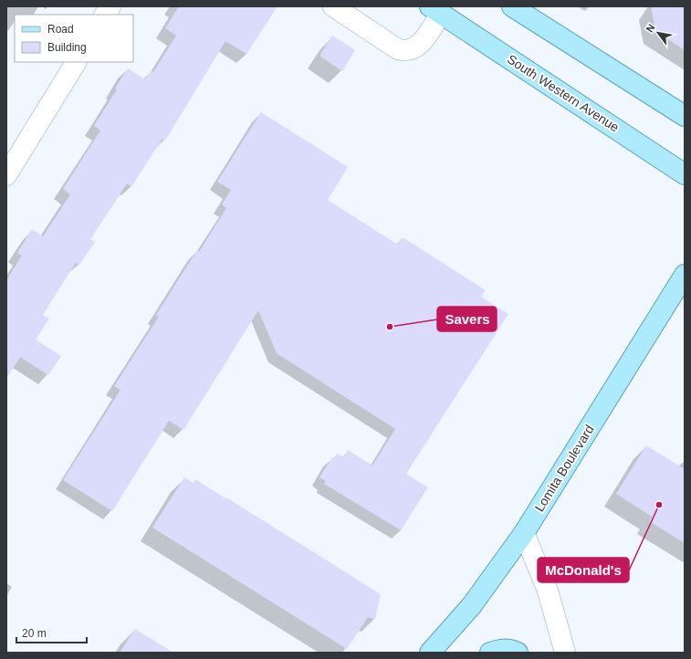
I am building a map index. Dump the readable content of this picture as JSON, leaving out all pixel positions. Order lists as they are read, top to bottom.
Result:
{
  "streets": {
    "main road": ["South Western Avenue", "Lomita Boulevard"]
  },
  "places": ["Savers", "McDonald's"],
  "legend": ["Road", "Building"],
  "scale_bar": "20 m",
  "north": "top left"
}
